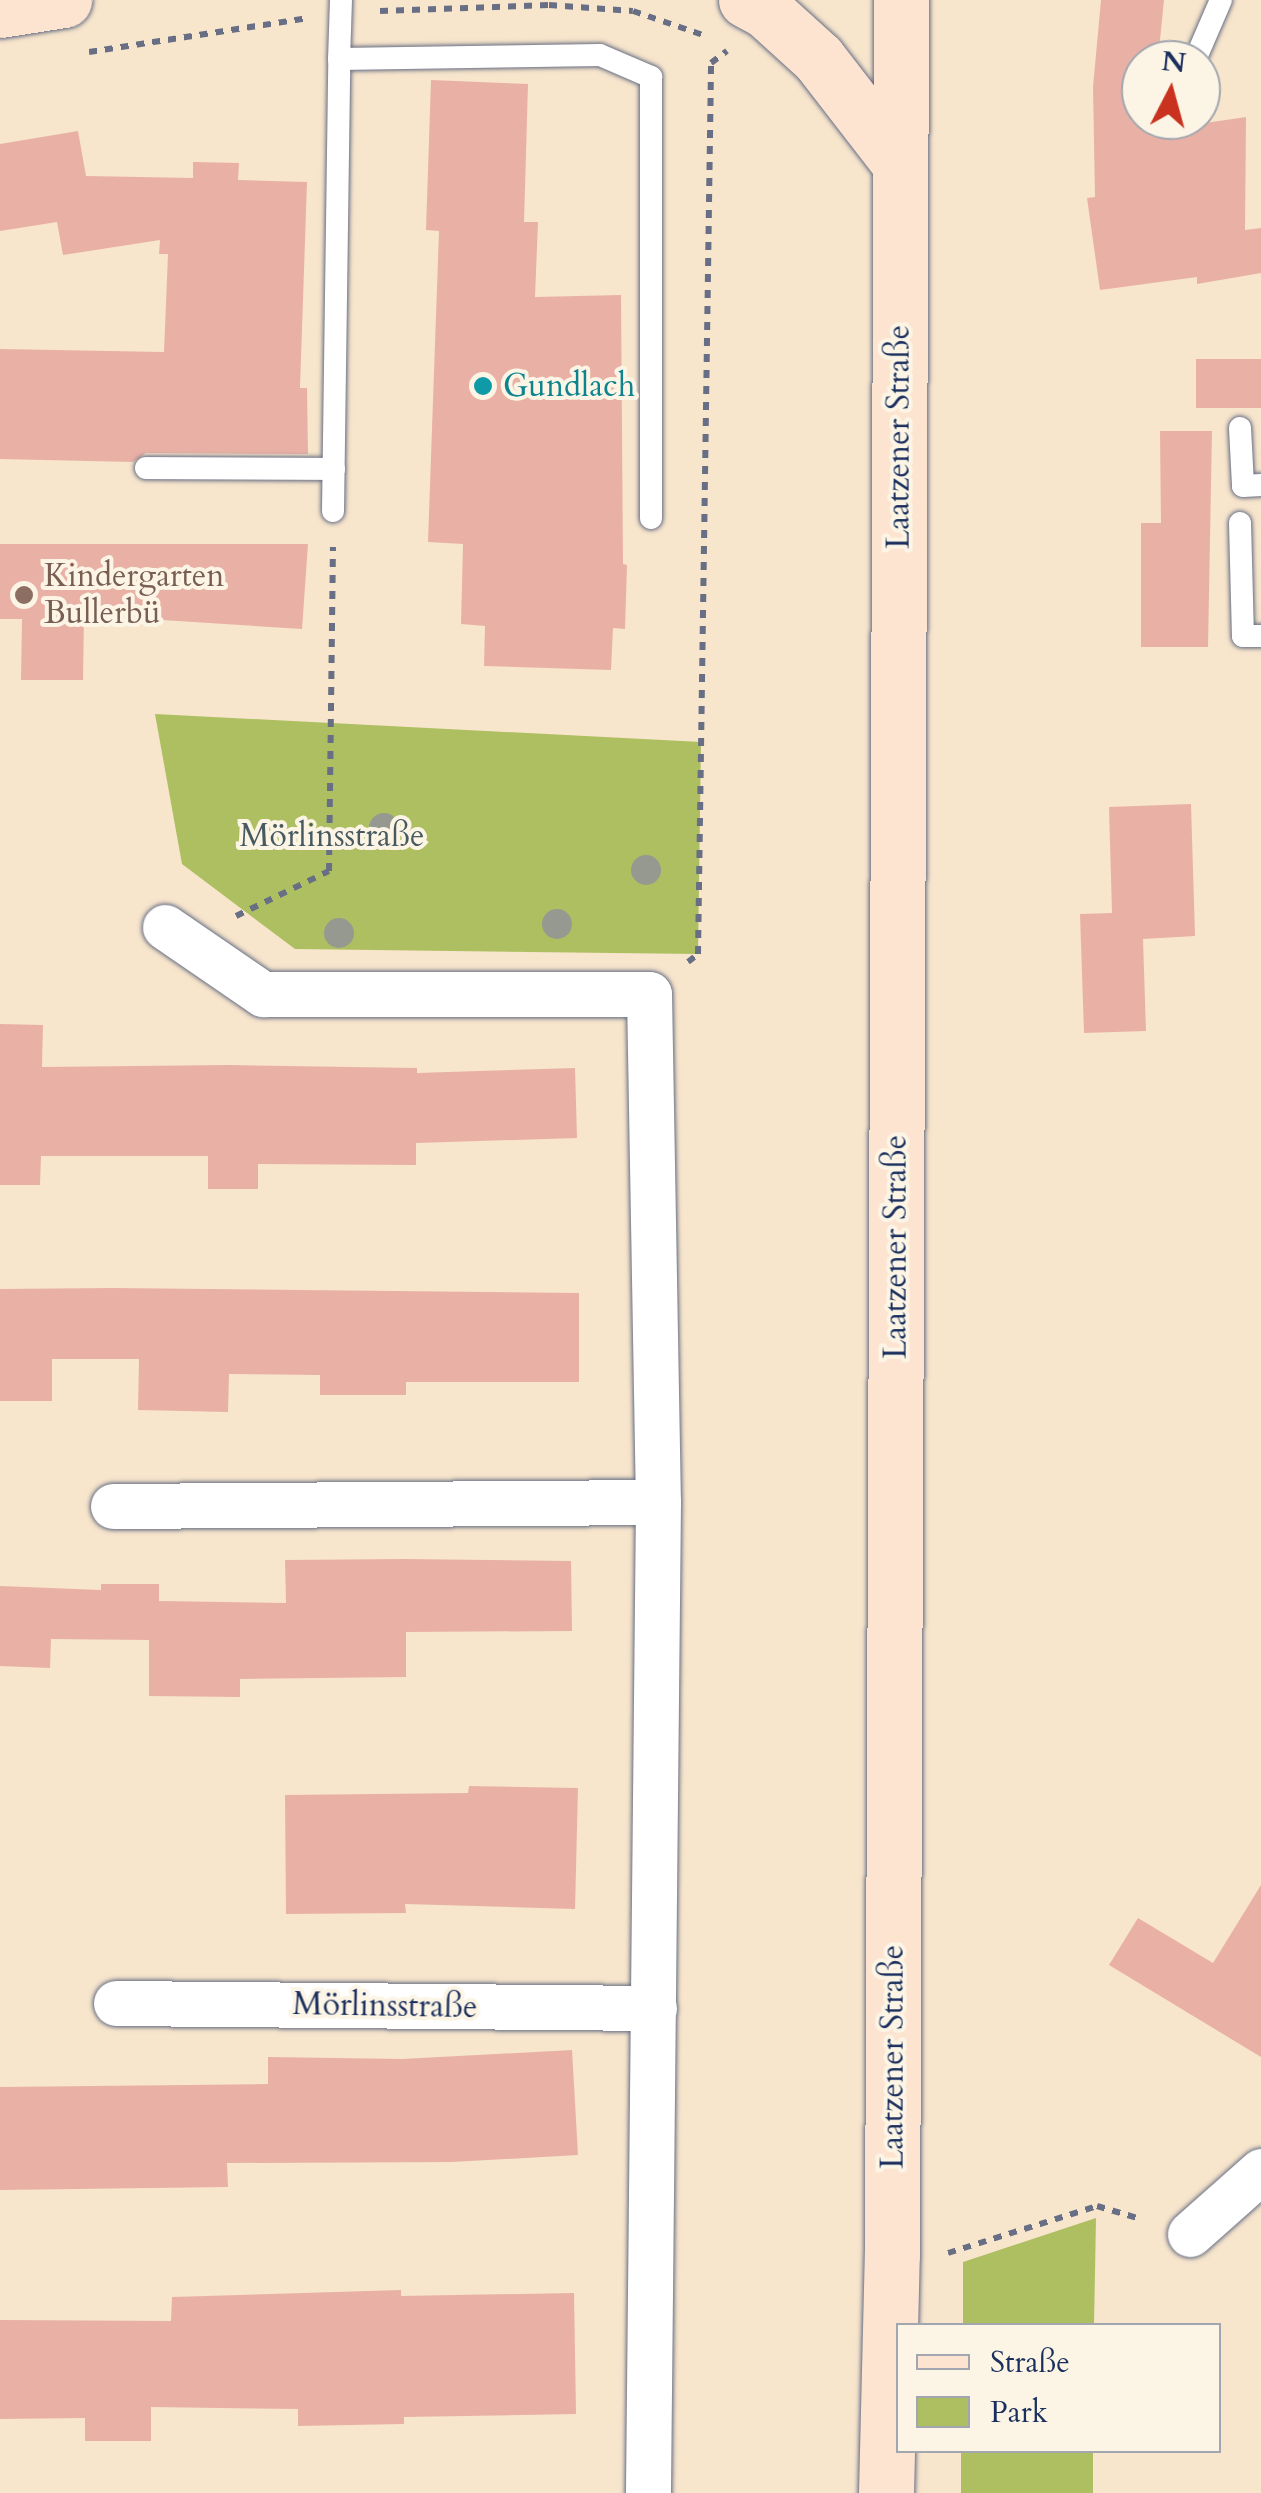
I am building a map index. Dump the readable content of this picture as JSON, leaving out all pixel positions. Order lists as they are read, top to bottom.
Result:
{
  "streets": {
    "main road": ["Laatzener Straße"],
    "street": ["Mörlinsstraße"]
  },
  "parks": ["Mörlinsstraße"],
  "places": ["Gundlach", "Kindergarten Bullerbü"],
  "legend": ["Straße", "Park"],
  "north": "top"
}
